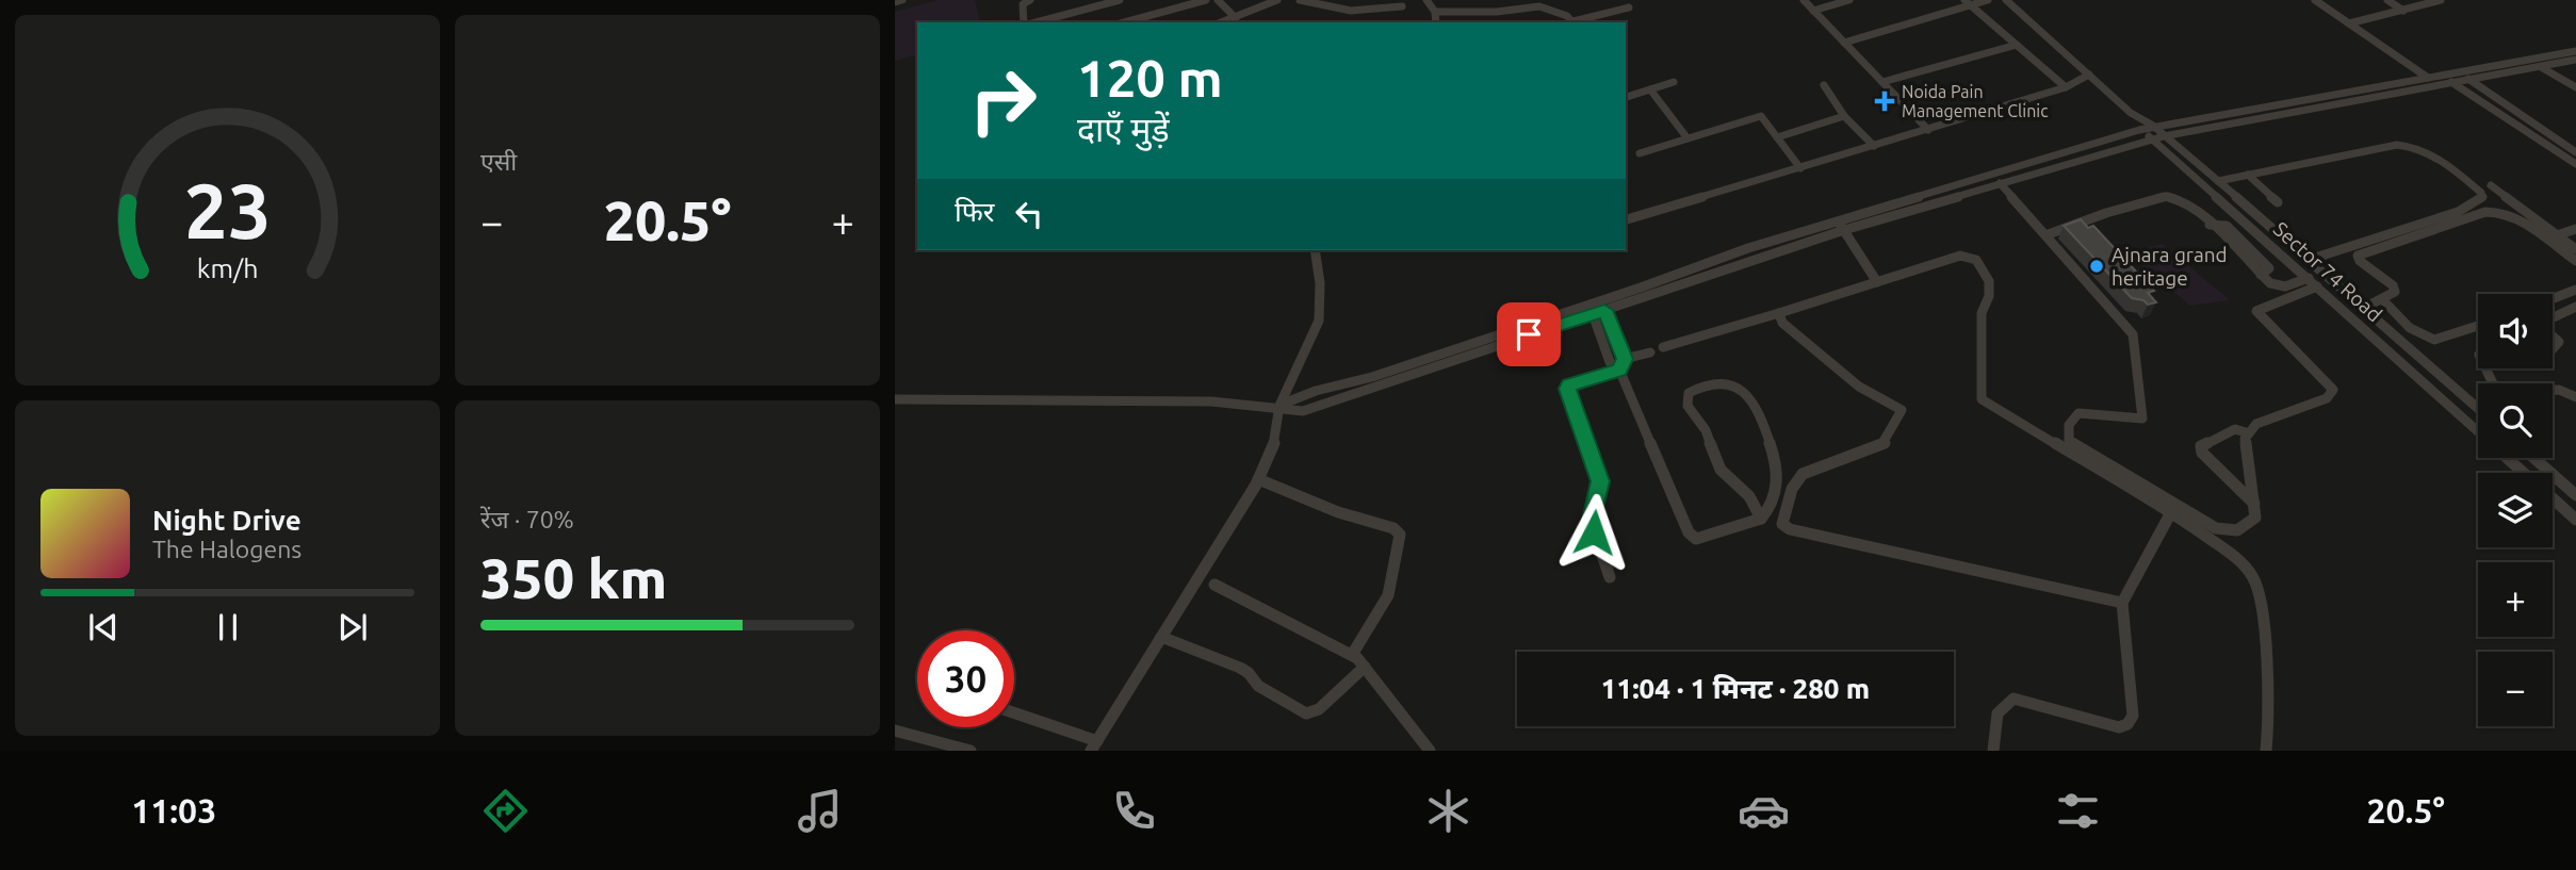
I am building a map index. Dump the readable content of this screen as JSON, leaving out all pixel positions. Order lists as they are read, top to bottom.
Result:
{
  "streets": {
    "street": ["Sector 74 Road"]
  },
  "places": {
    "health": ["Noida Pain Management Clinic"],
    "other": ["Ajnara grand heritage"]
  },
  "page": {
    "tile": [
      "एसी",
      ["रेंज · 70%", "350 km"]
    ],
    "turn": ["120 m", "दाएँ मुड़ें"],
    "then": "फिर",
    "heat": ["−", "20.5°", "+"],
    "map_buttons": ["+", "−"],
    "song": ["Night Drive", "The Halogens"],
    "limit": "30",
    "trip": "11:04 · 1 मिनट · 280 m",
    "tabs": ["11:03", "20.5°"],
    "gauge": ["23", "km/h"]
  }
}
